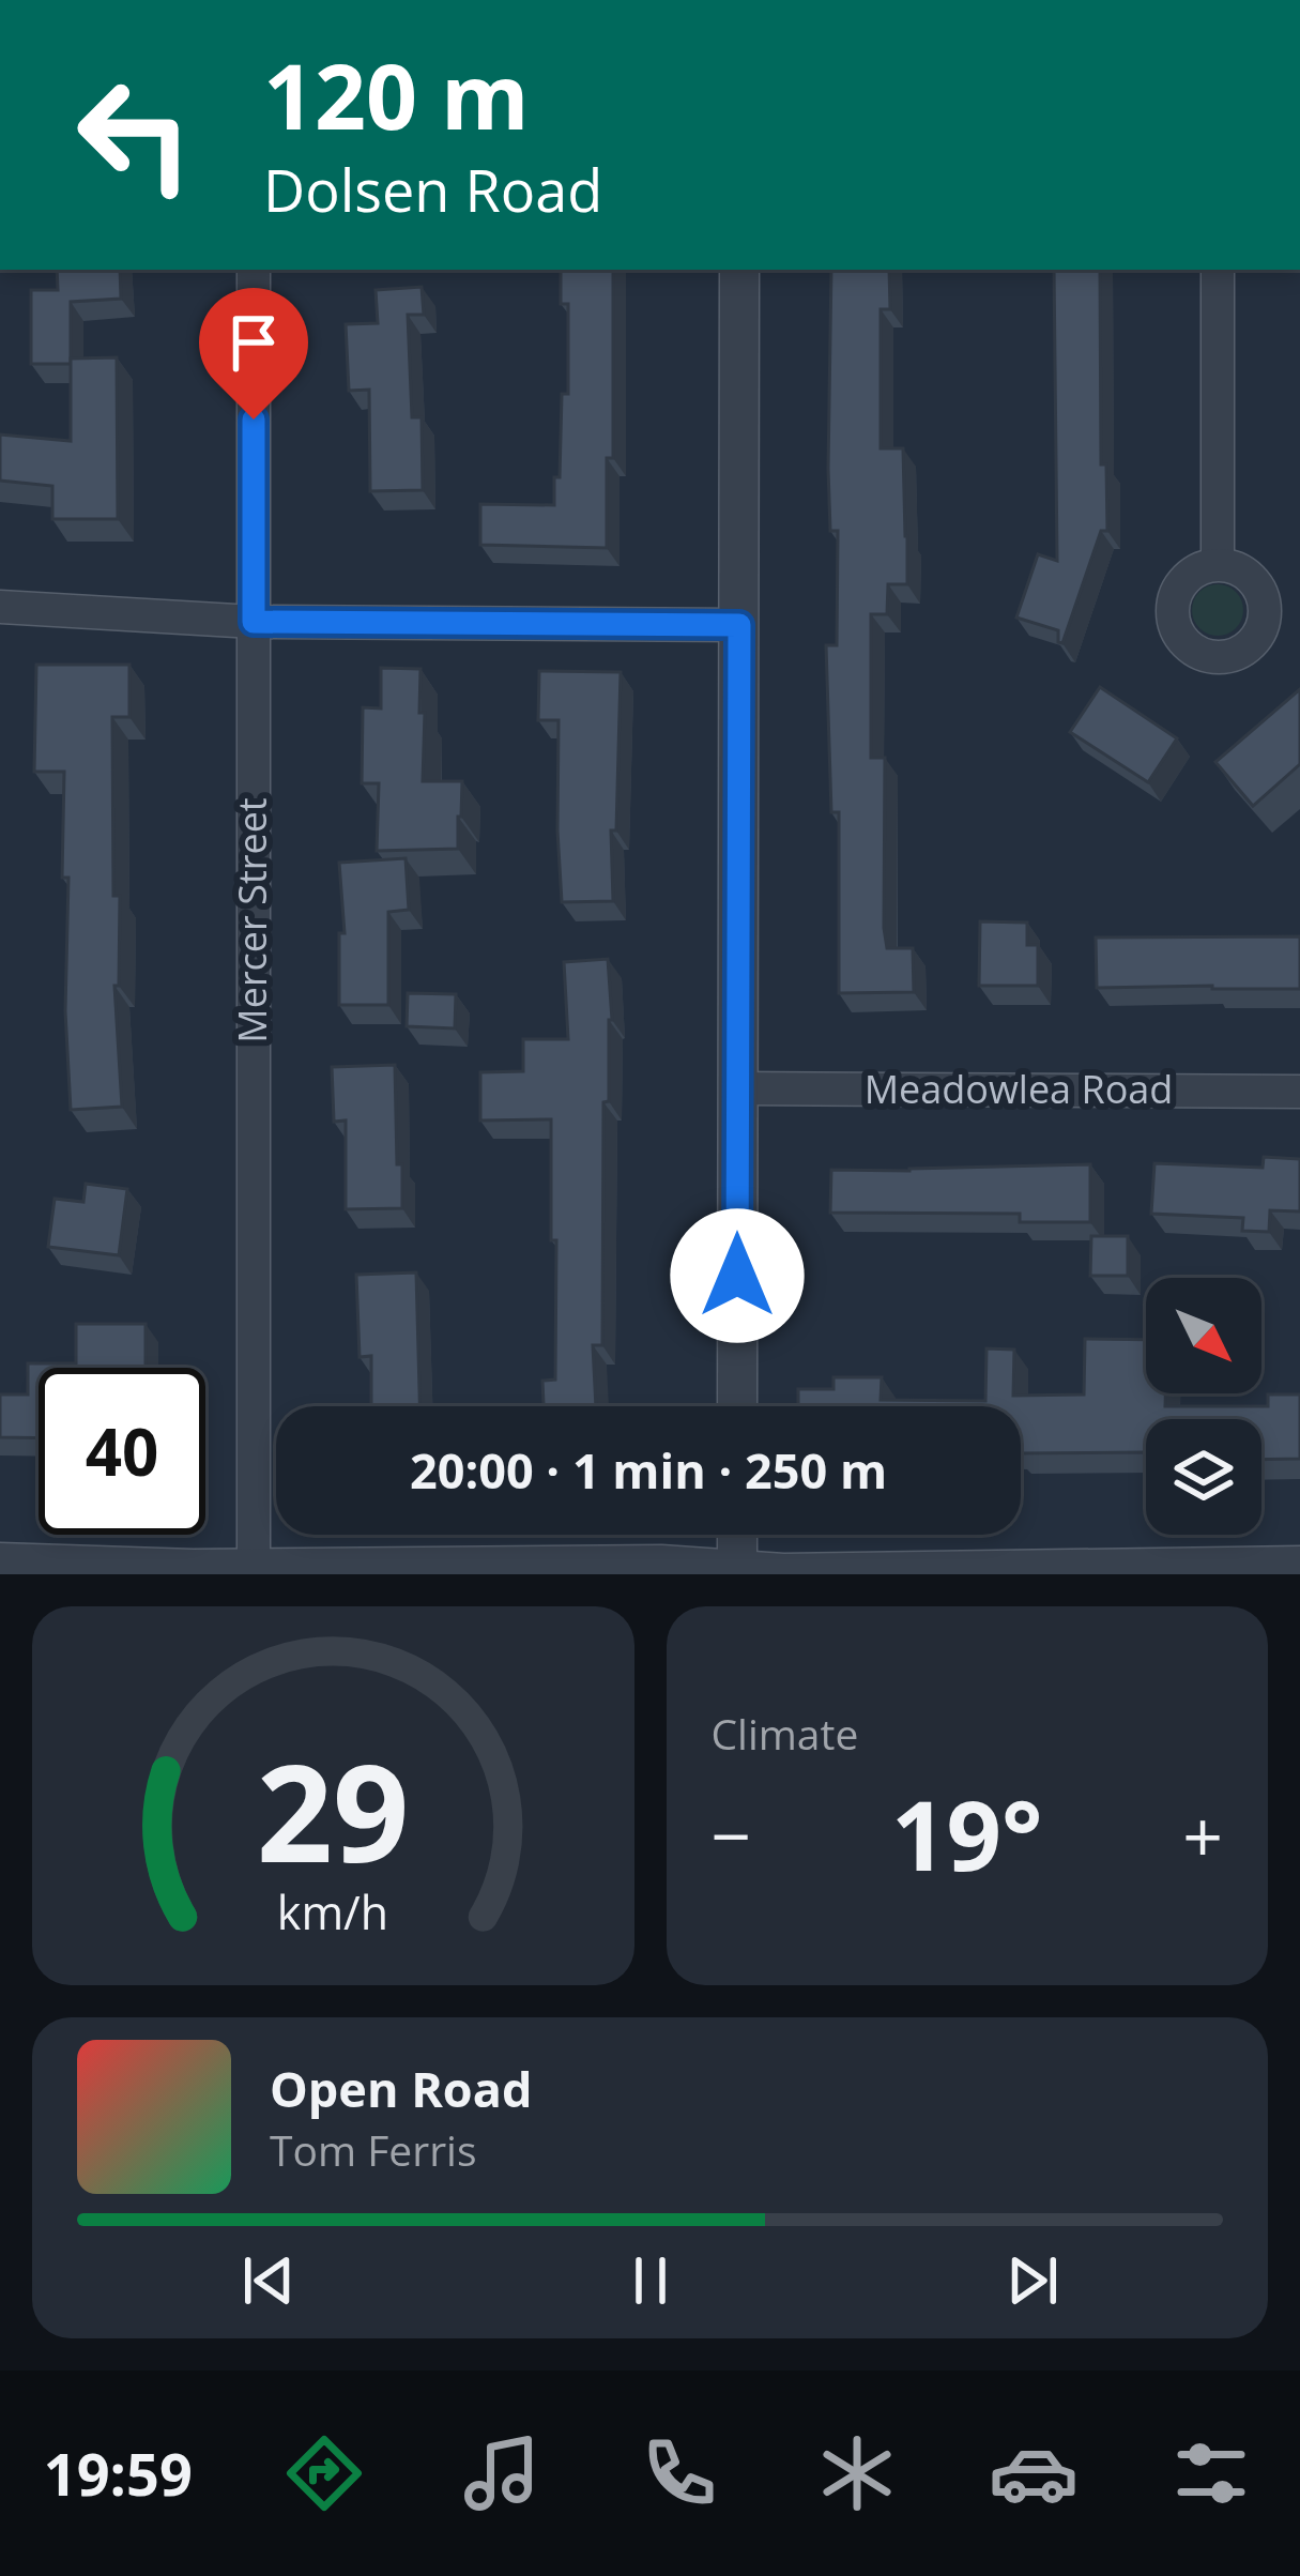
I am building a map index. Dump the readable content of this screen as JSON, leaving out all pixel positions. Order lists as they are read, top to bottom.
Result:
{
  "streets": {
    "street": ["Mercer Street", "Meadowlea Road"]
  },
  "north": "bottom right",
  "page": {
    "turn": ["120 m", "Dolsen Road"],
    "limit": "40",
    "trip": "20:00 · 1 min · 250 m",
    "tile": "Climate",
    "heat": ["−", "19°", "+"],
    "song": ["Open Road", "Tom Ferris"],
    "tabs": "19:59",
    "gauge": ["29", "km/h"]
  }
}
